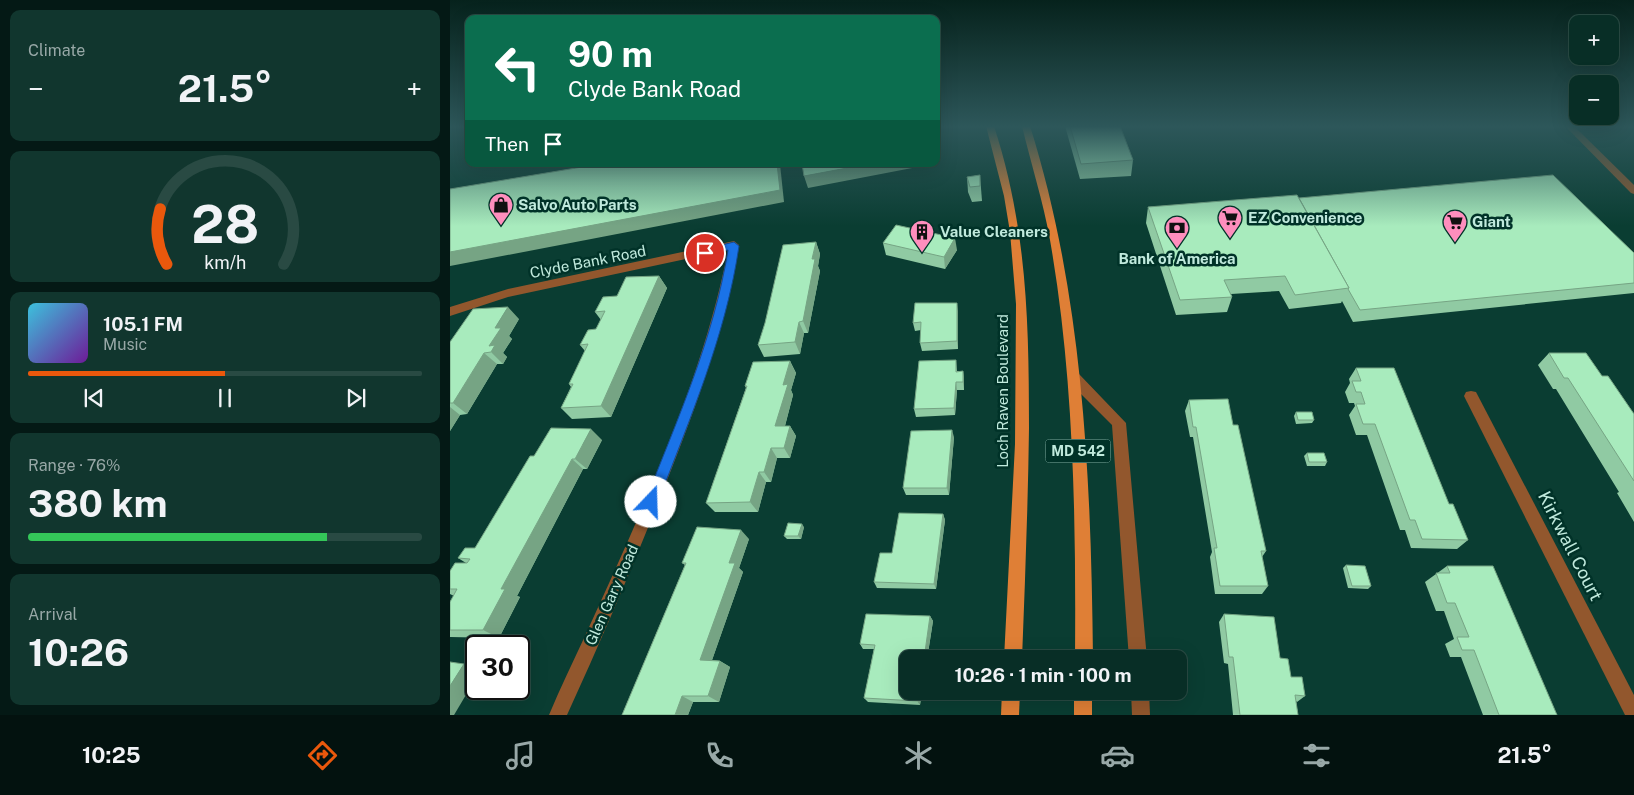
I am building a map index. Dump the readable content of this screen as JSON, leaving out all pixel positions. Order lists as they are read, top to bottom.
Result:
{
  "streets": {
    "main road": ["Loch Raven Boulevard", "MD 542"],
    "street": ["Clyde Bank Road", "Kirkwall Court", "Glen Gary Road"]
  },
  "crossings": [
    ["Clyde Bank Road", "Glen Gary Road"]
  ],
  "places": {
    "shop": ["Salvo Auto Parts"],
    "supermarket": ["EZ Convenience", "Giant"],
    "bank": ["Bank of America"],
    "building": ["Value Cleaners"]
  },
  "page": {
    "tile": [
      "Climate",
      ["Range · 76%", "380 km"],
      ["Arrival", "10:26"]
    ],
    "map_buttons": ["+", "−"],
    "turn": ["90 m", "Clyde Bank Road"],
    "heat": ["−", "21.5°", "+"],
    "then": "Then",
    "song": ["105.1 FM", "Music"],
    "limit": "30",
    "trip": "10:26 · 1 min · 100 m",
    "tabs": ["10:25", "21.5°"],
    "gauge": ["28", "km/h"]
  }
}
